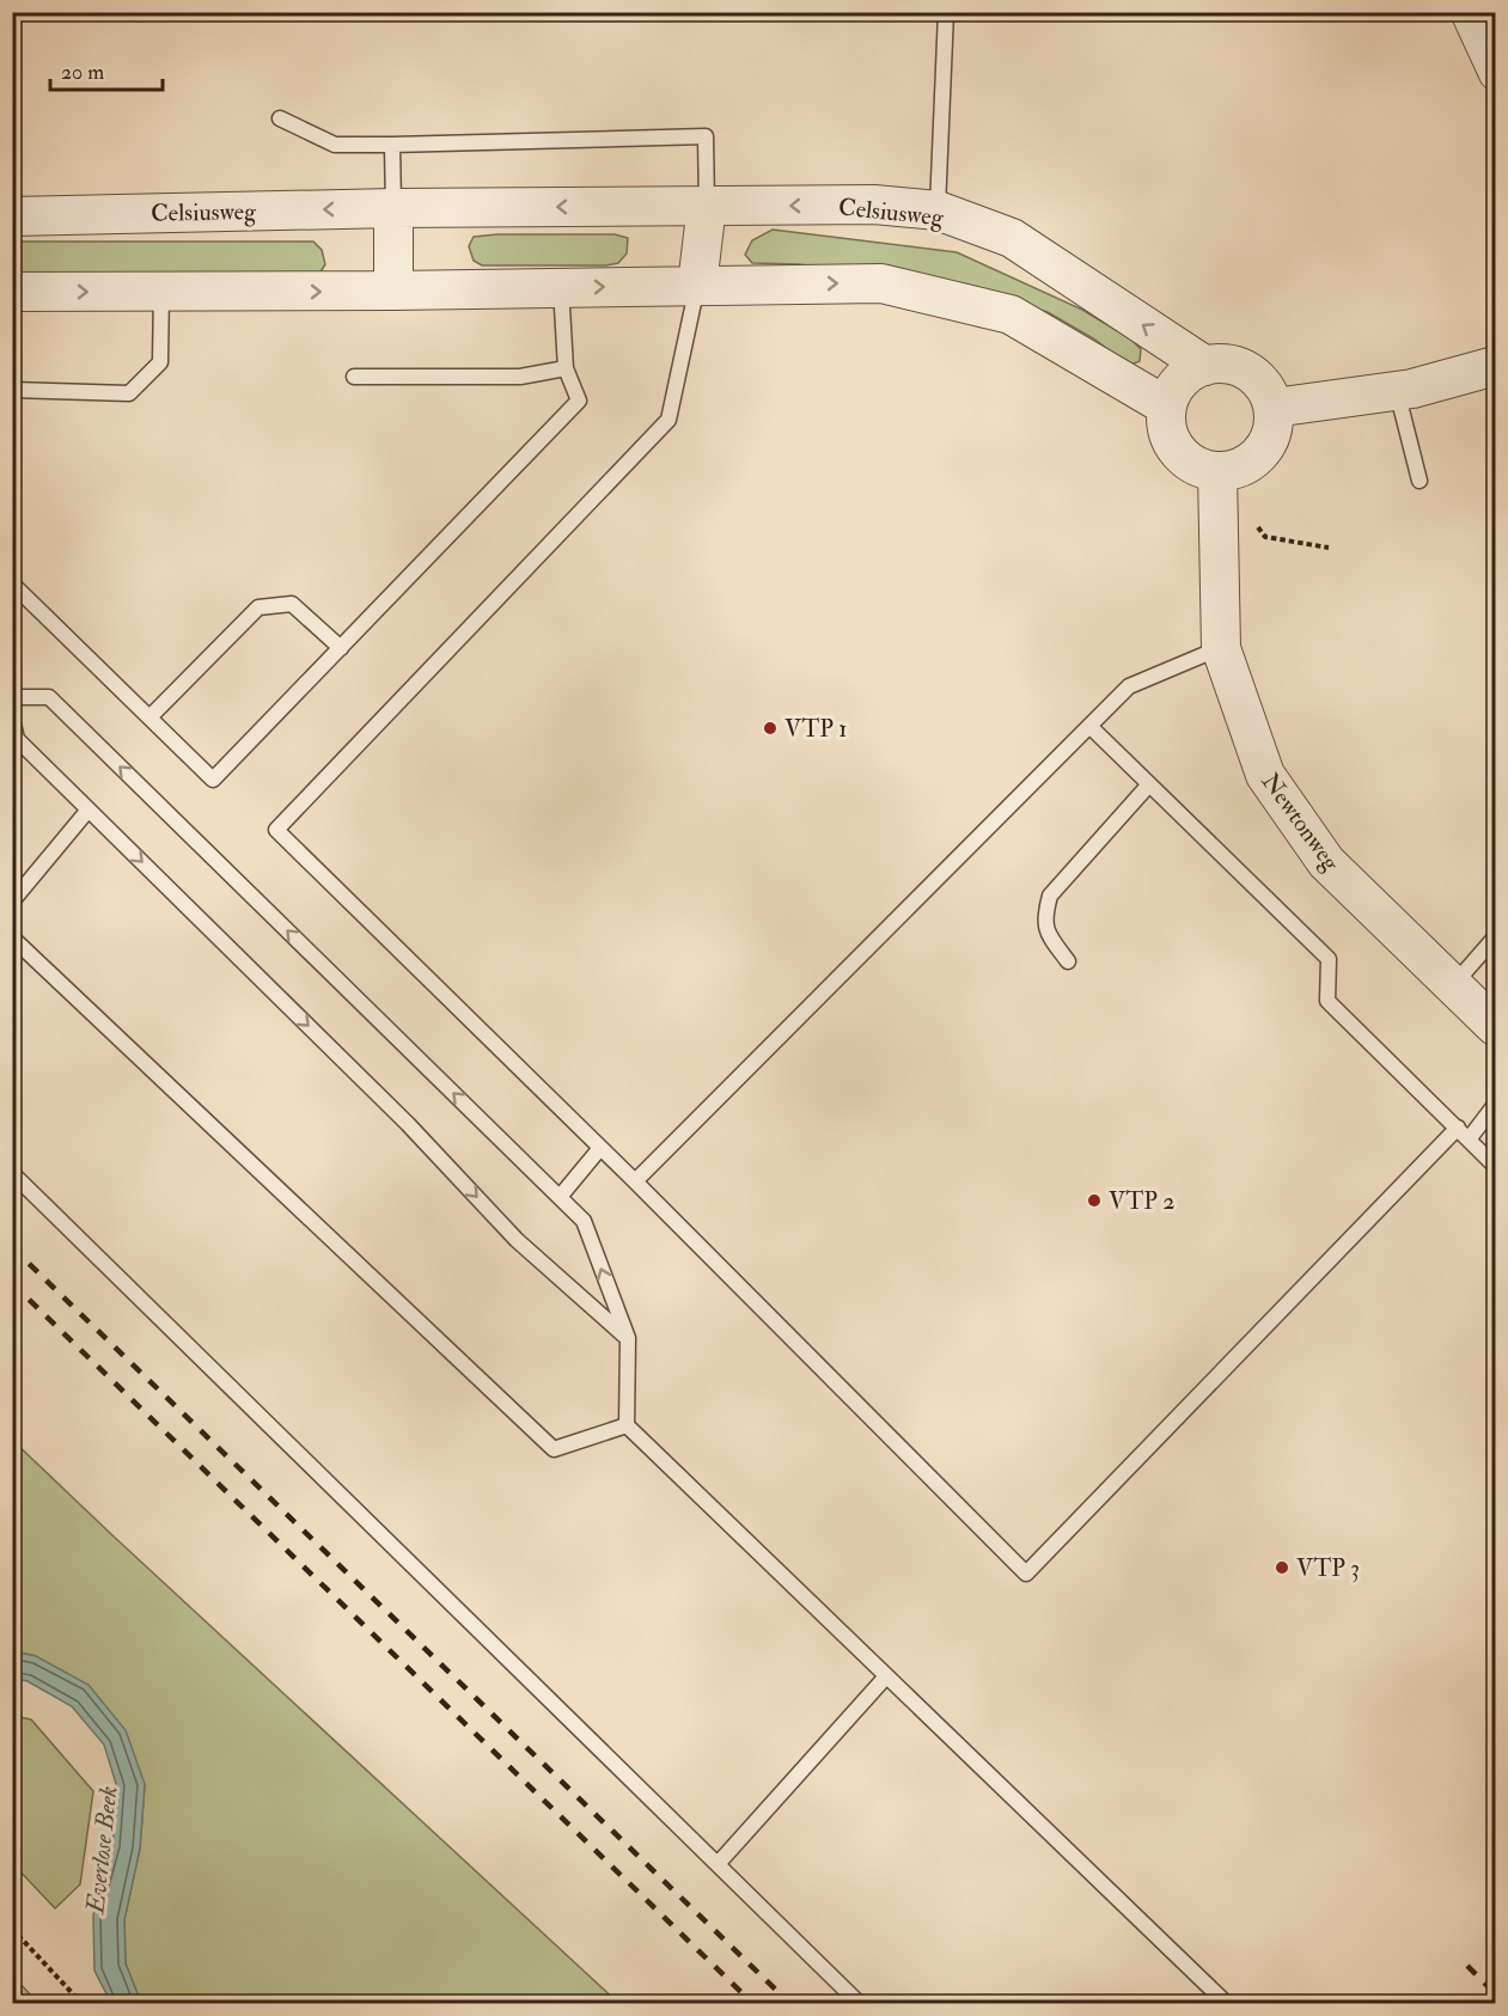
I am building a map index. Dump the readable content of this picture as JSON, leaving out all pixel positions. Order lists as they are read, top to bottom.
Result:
{
  "streets": {
    "street": ["Celsiusweg", "Newtonweg"]
  },
  "crossings": [
    ["Celsiusweg", "Newtonweg"]
  ],
  "water": ["Everlose Beek"],
  "places": ["VTP 1", "VTP 2", "VTP 3"],
  "scale_bar": "20 m"
}
